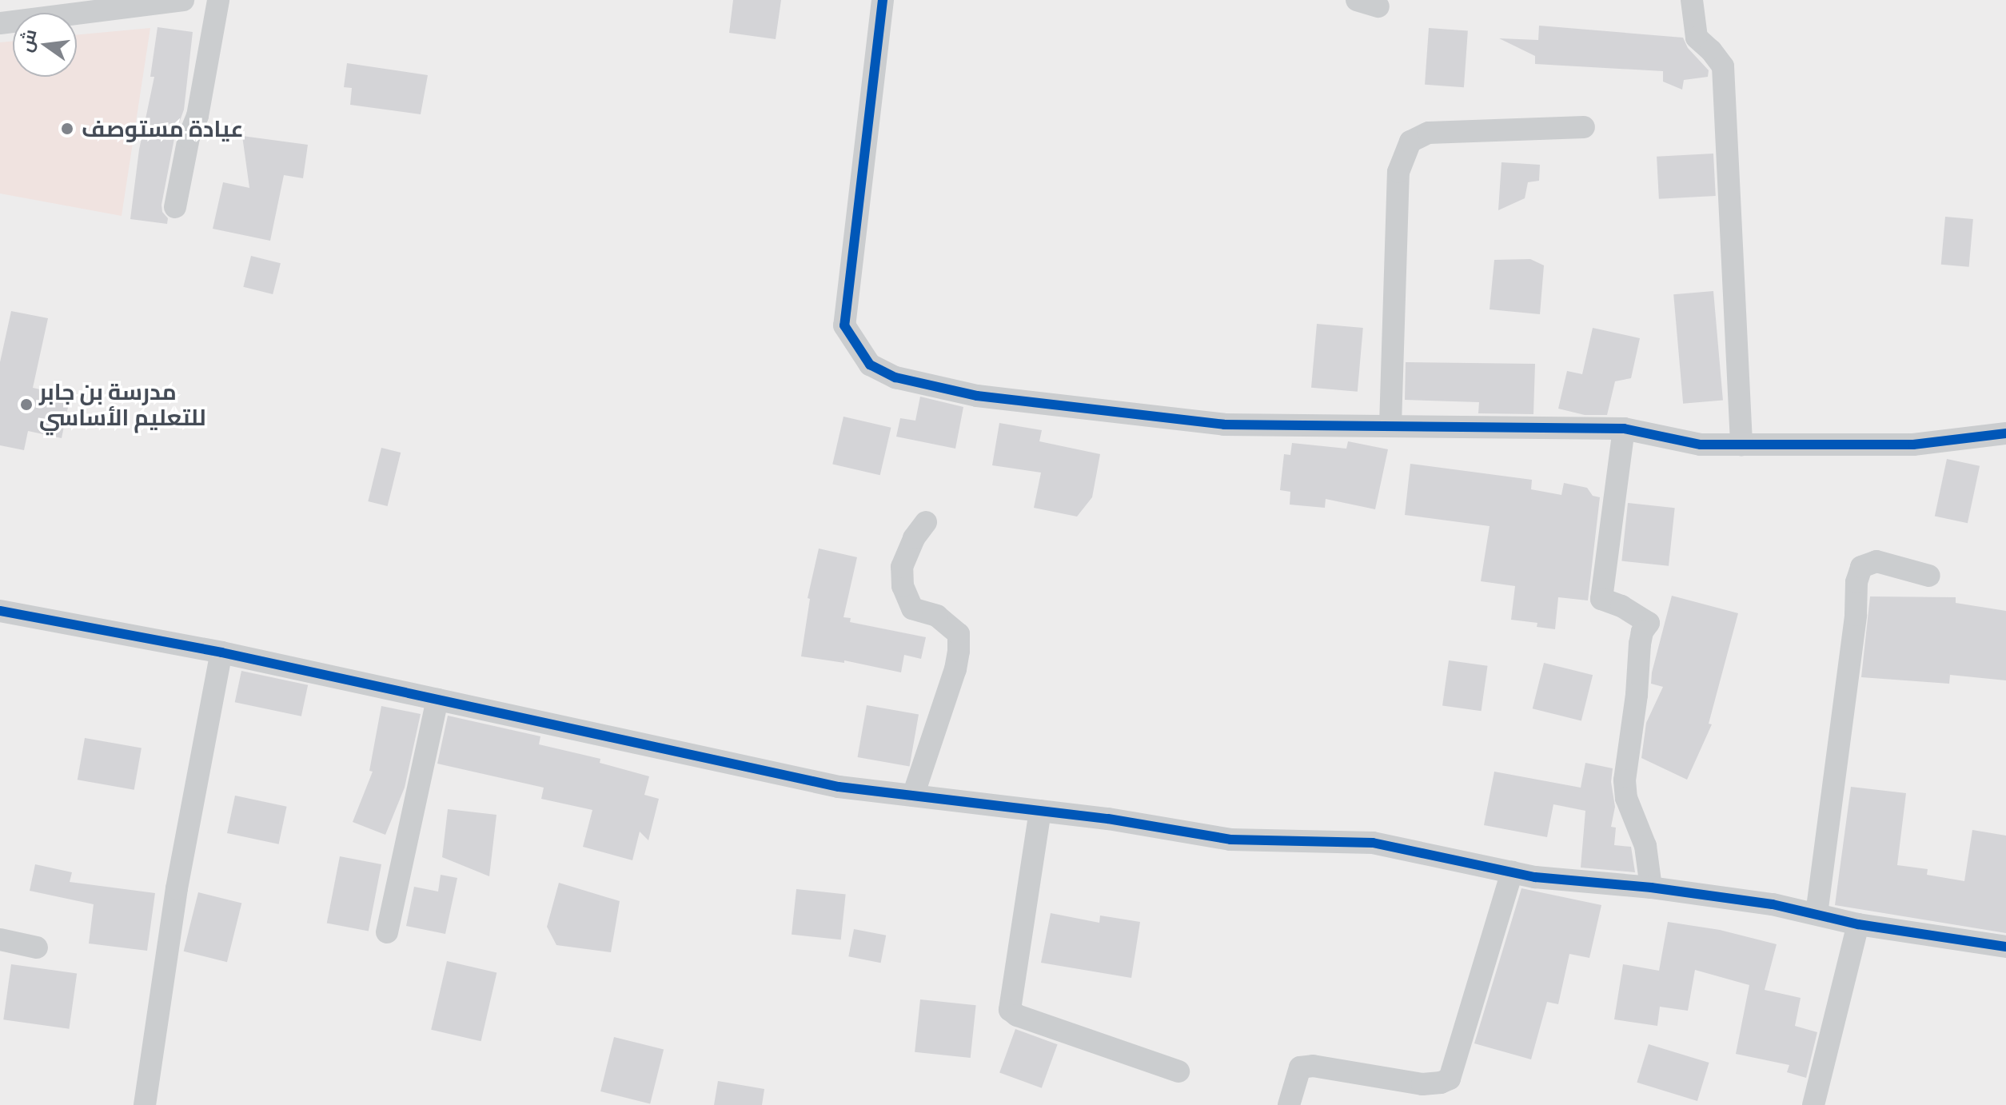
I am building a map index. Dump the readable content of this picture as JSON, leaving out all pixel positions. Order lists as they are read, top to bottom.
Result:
{
  "places": ["عيادة مستوصف", "مدرسة بن جابر للتعليم الأساسي"],
  "north": "left"
}
